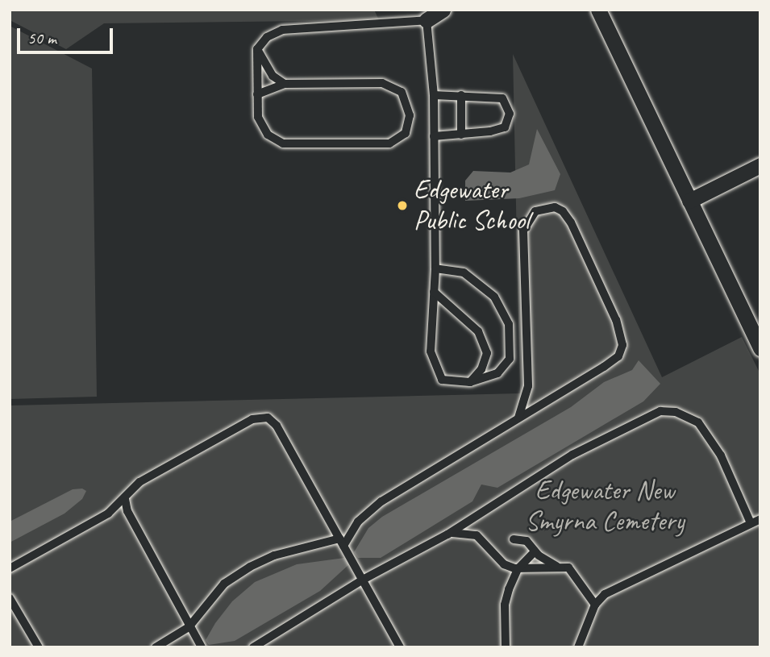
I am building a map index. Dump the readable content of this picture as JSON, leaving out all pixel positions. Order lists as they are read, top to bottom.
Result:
{
  "parks": ["Edgewater New Smyrna Cemetery"],
  "places": ["Edgewater Public School"],
  "scale_bar": "50 m"
}
